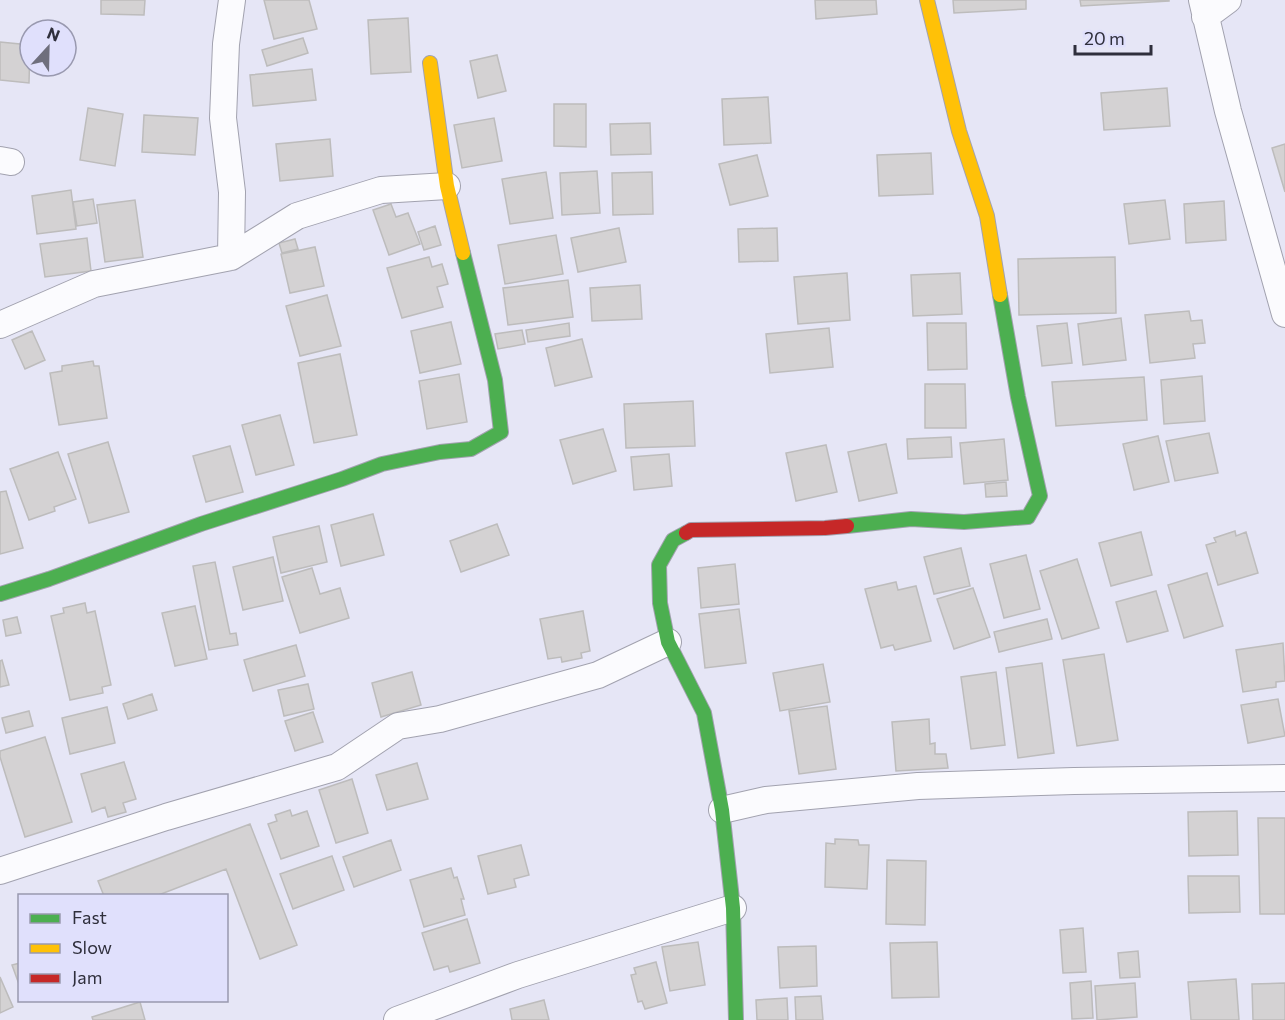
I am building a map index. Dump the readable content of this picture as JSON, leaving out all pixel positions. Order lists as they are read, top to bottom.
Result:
{
  "legend": ["Fast", "Slow", "Jam"],
  "scale_bar": "20 m",
  "north": "top"
}
